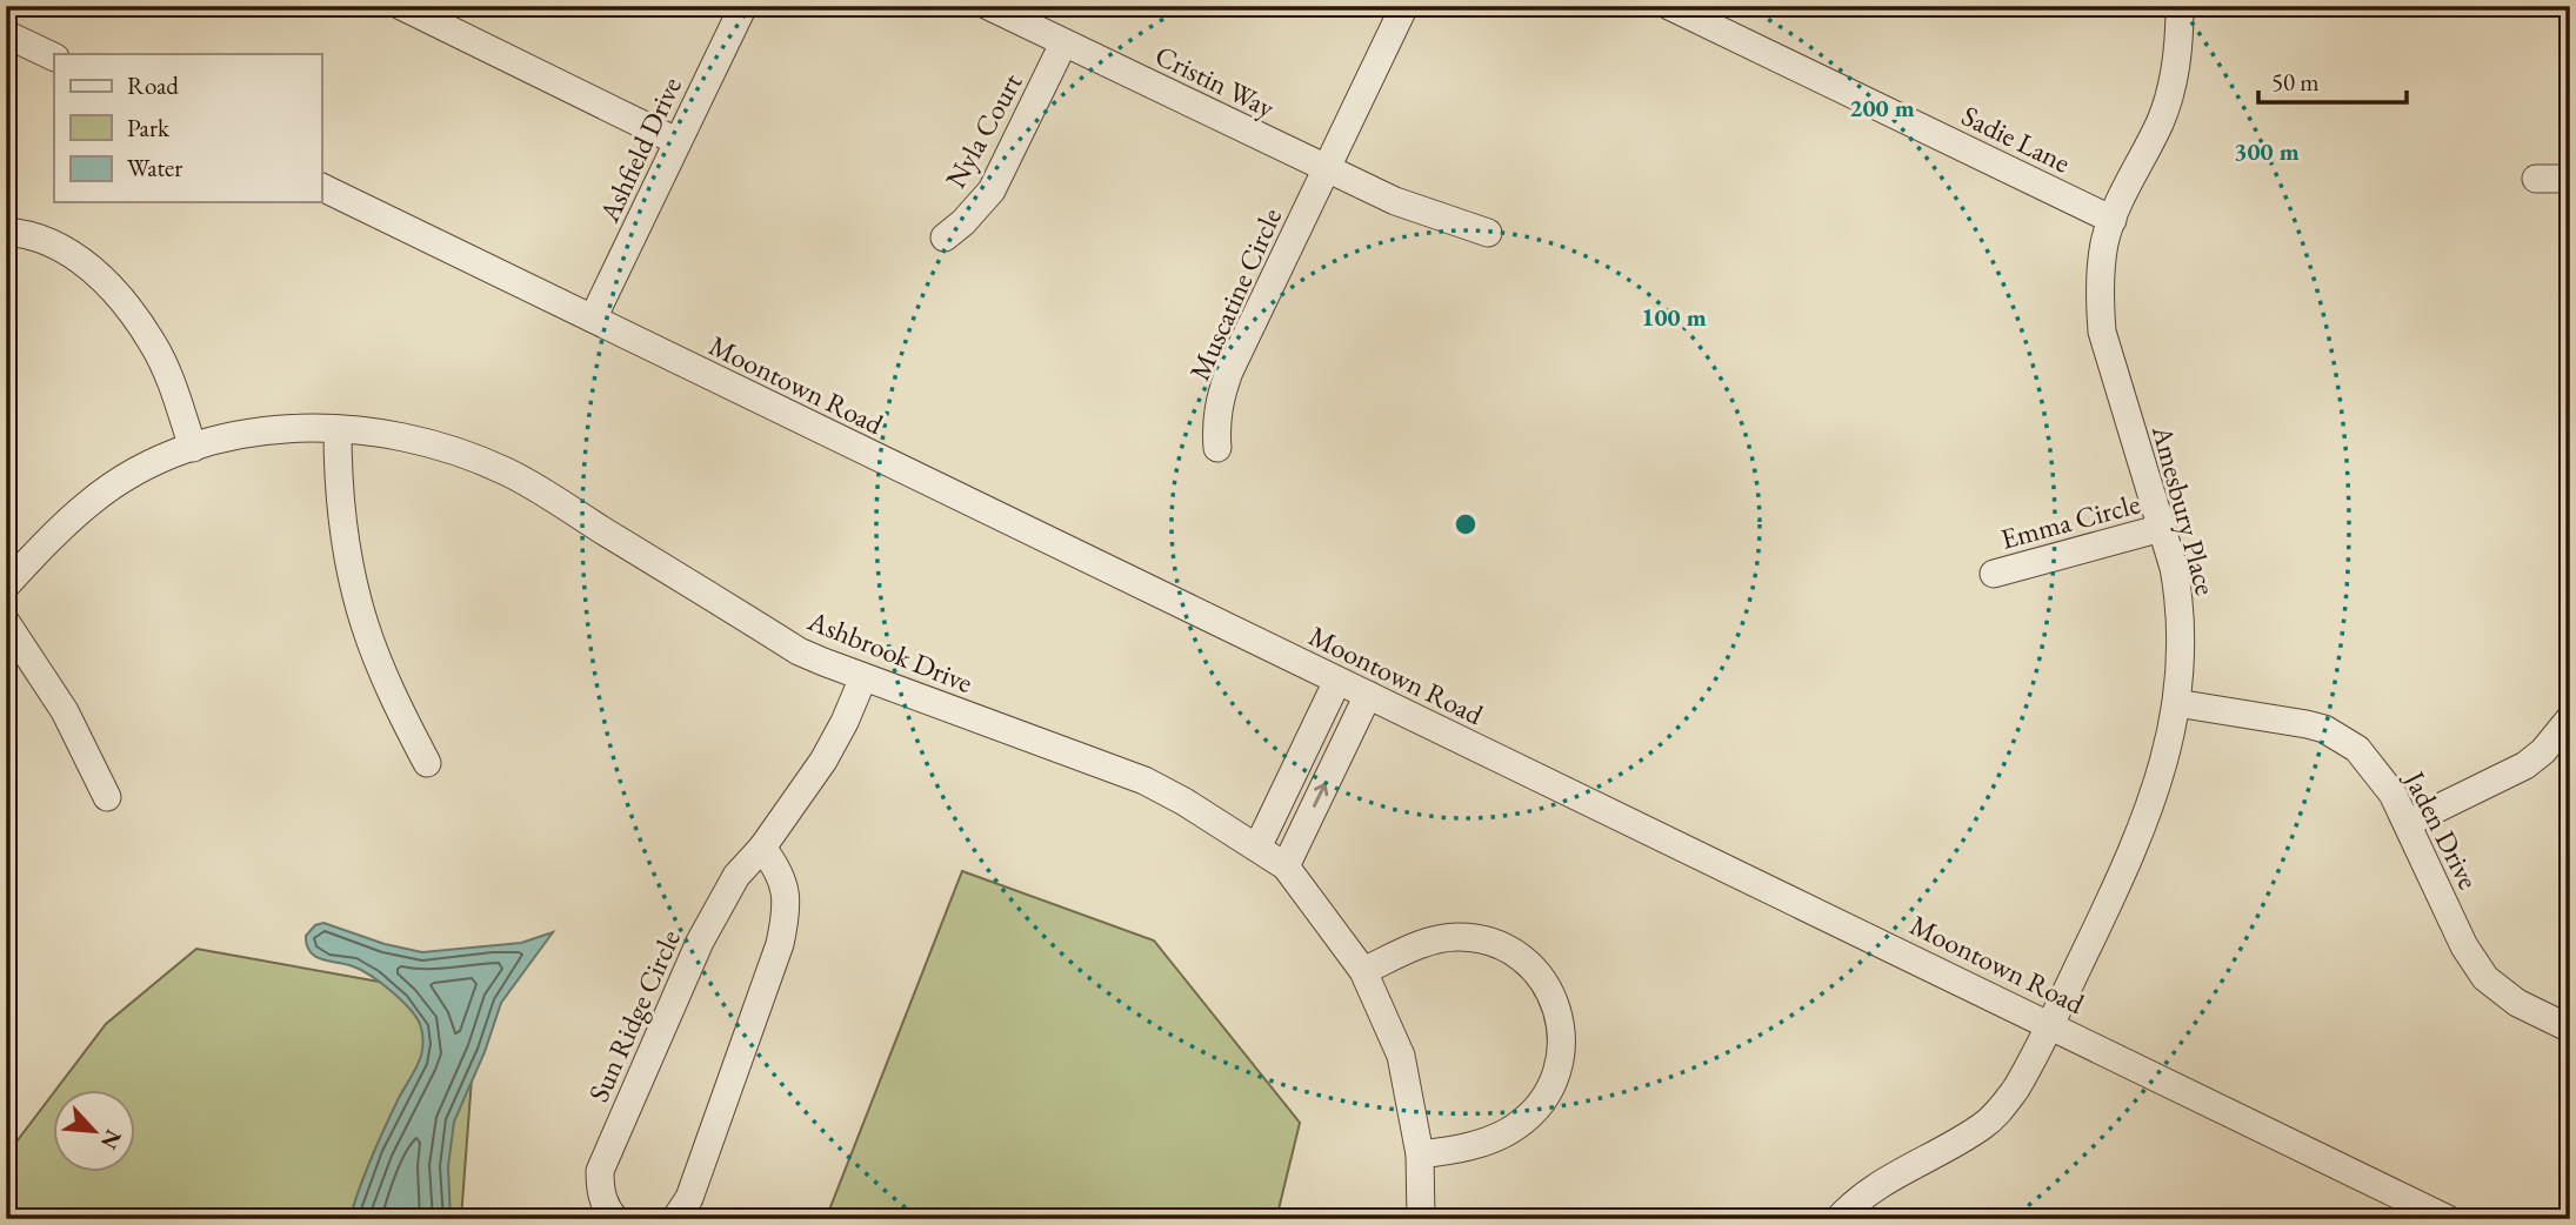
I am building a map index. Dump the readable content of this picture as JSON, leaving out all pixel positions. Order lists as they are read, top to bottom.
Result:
{
  "streets": {
    "street": [
      "Cristin Way",
      "Nyla Court",
      "Sadie Lane",
      "Ashfield Drive",
      "Muscatine Circle",
      "Moontown Road",
      "Amesbury Place",
      "Emma Circle",
      "Ashbrook Drive",
      "Jaden Drive",
      "Sun Ridge Circle"
    ]
  },
  "crossings": [
    ["Cristin Way", "Nyla Court"],
    ["Cristin Way", "Muscatine Circle"],
    ["Sadie Lane", "Amesbury Place"],
    ["Ashfield Drive", "Moontown Road"],
    ["Moontown Road", "Amesbury Place"],
    ["Amesbury Place", "Emma Circle"],
    ["Amesbury Place", "Jaden Drive"],
    ["Ashbrook Drive", "Sun Ridge Circle"]
  ],
  "legend": ["Road", "Park", "Water"],
  "scale_bar": "50 m",
  "north": "bottom right",
  "rings": ["200 m", "300 m", "100 m"]
}
